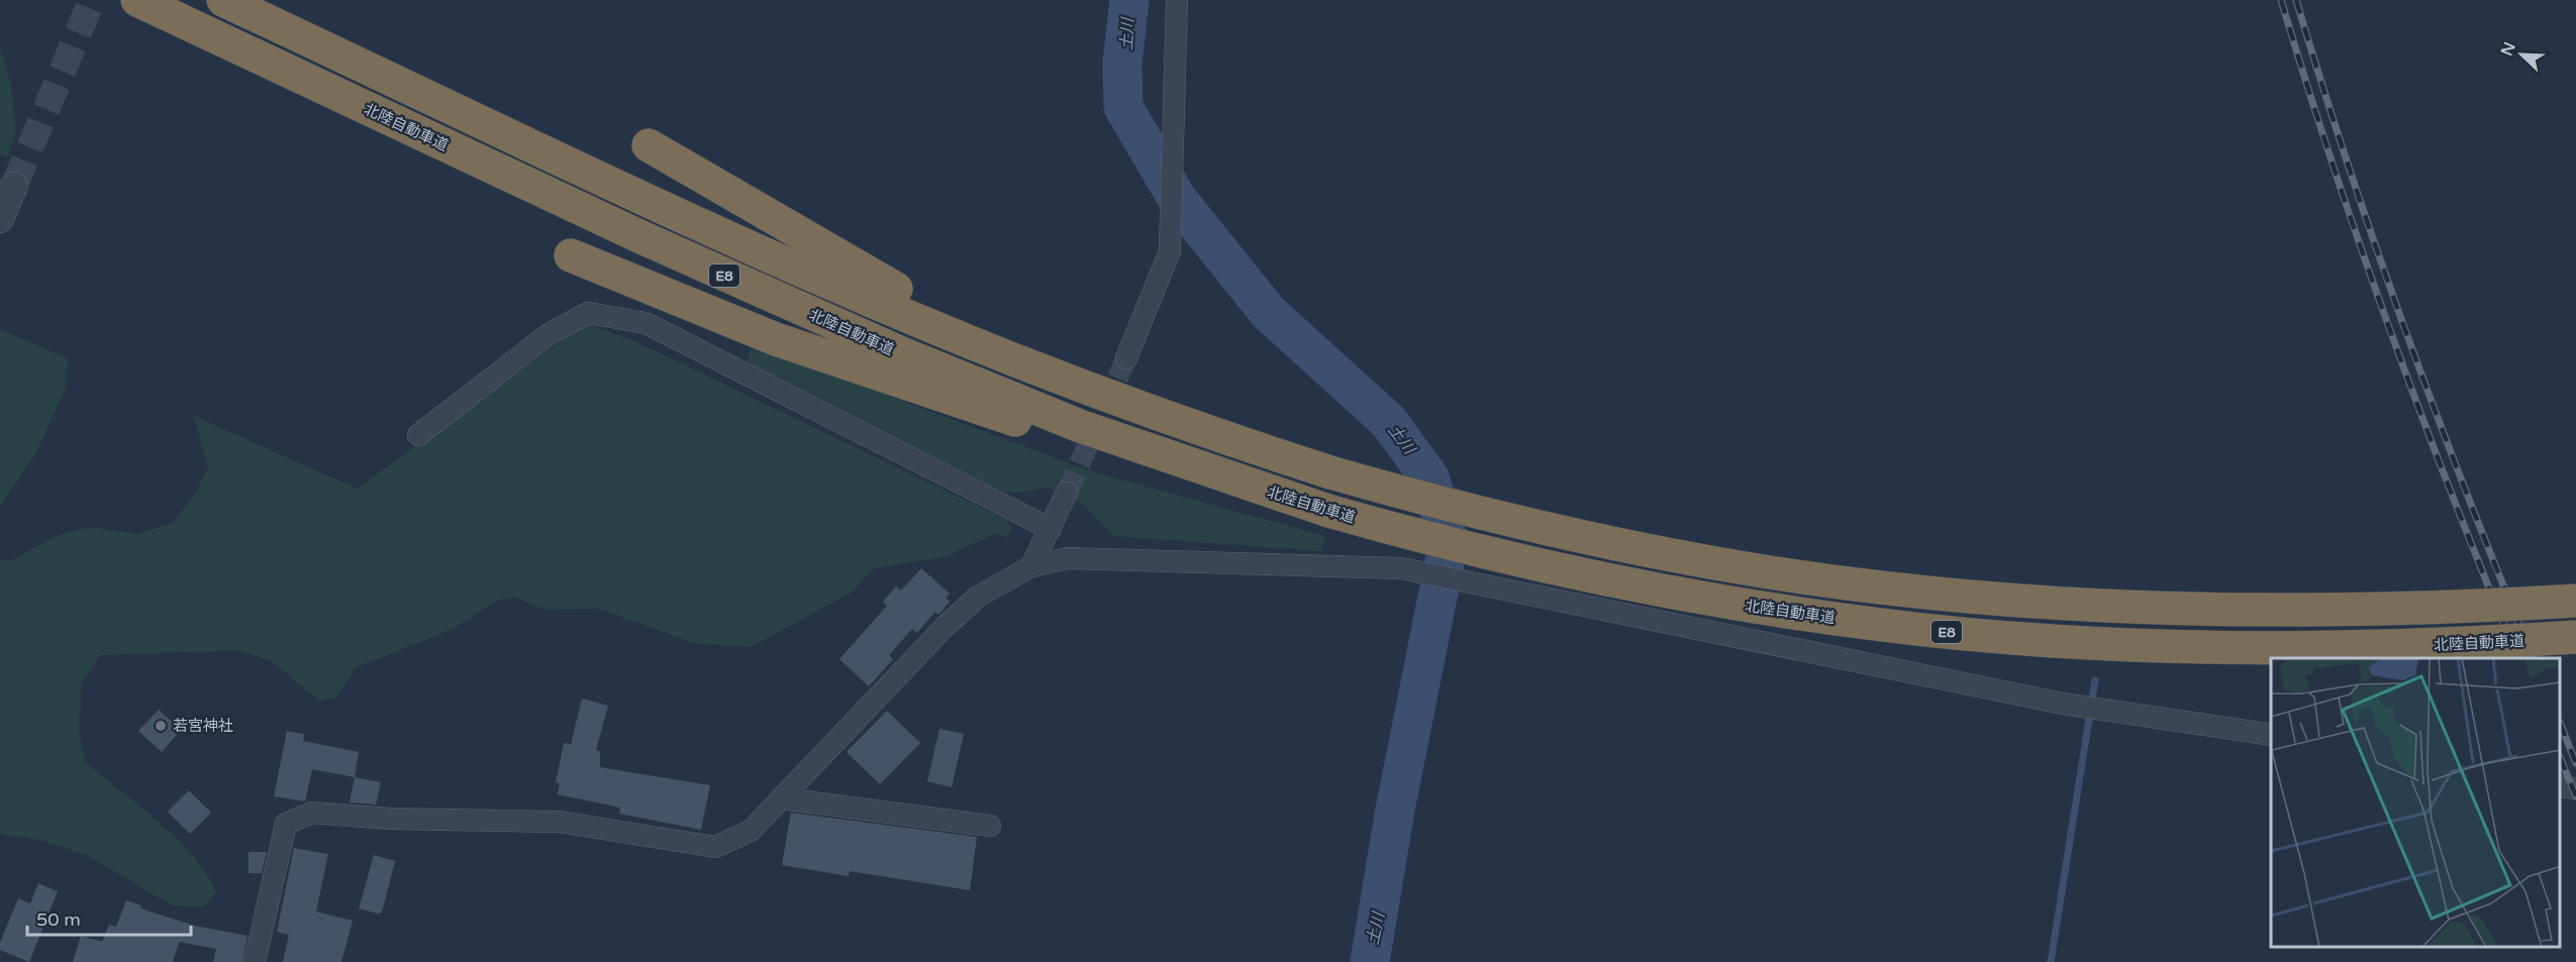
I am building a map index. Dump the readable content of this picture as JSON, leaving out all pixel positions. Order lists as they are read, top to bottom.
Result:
{
  "streets": {
    "highway": ["北陸自動車道", "E8"]
  },
  "water": ["土川"],
  "places": ["若宮神社"],
  "scale_bar": "50 m",
  "north": "top left"
}
